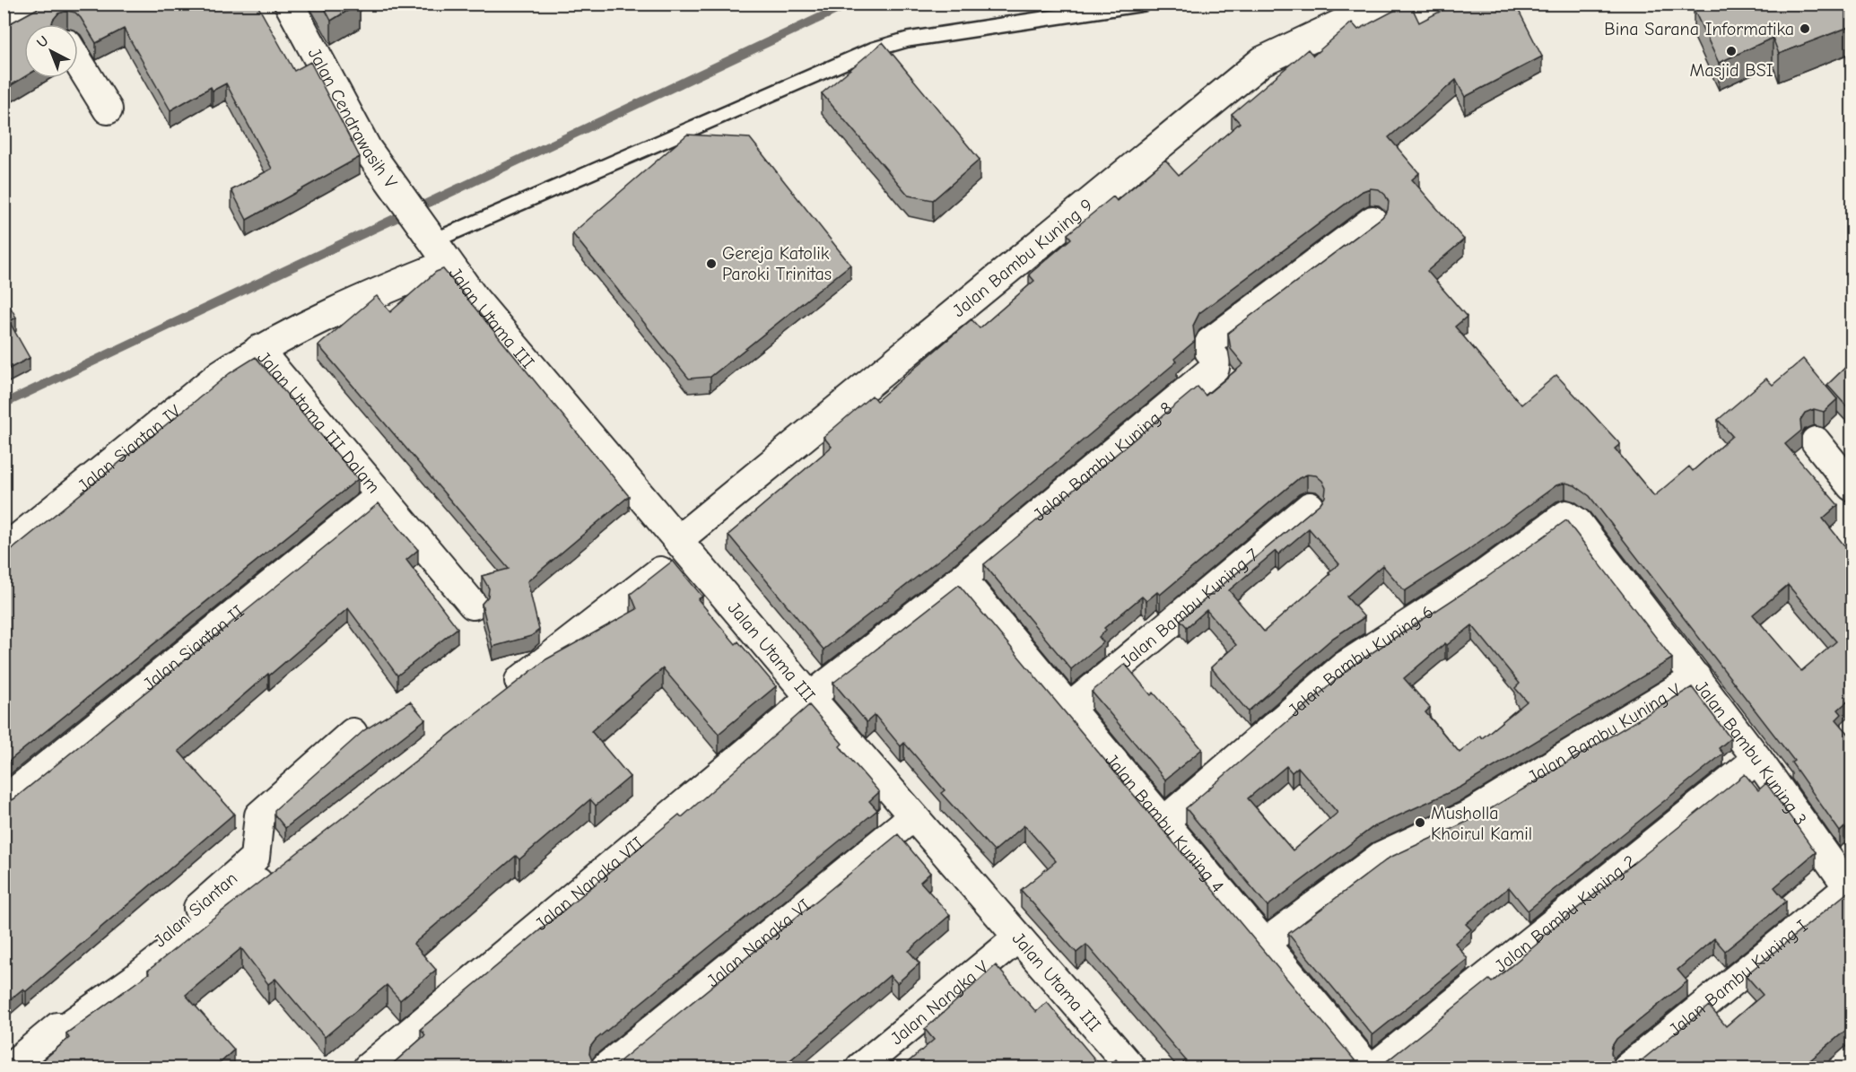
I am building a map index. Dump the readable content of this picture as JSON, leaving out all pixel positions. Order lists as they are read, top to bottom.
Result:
{
  "streets": {
    "street": [
      "Jalan Cendrawasih V",
      "Jalan Bambu Kuning 9",
      "Jalan Utama III",
      "Jalan Utama III Dalam",
      "Jalan Siantan IV",
      "Jalan Bambu Kuning 8",
      "Jalan Bambu Kuning 7",
      "Jalan Siantan II",
      "Jalan Bambu Kuning 6",
      "Jalan Bambu Kuning V",
      "Jalan Bambu Kuning 3",
      "Jalan Bambu Kuning 4",
      "Jalan Nangka VII",
      "Jalan Siantan",
      "Jalan Bambu Kuning 2",
      "Jalan Nangka VI",
      "Jalan Bambu Kuning I",
      "Jalan Nangka V"
    ]
  },
  "crossings": [
    ["Jalan Cendrawasih V", "Jalan Utama III"],
    ["Jalan Cendrawasih V", "Jalan Utama III Dalam"],
    ["Jalan Bambu Kuning 9", "Jalan Utama III"],
    ["Jalan Utama III", "Jalan Utama III Dalam"],
    ["Jalan Utama III", "Jalan Bambu Kuning 8"],
    ["Jalan Utama III", "Jalan Nangka VII"],
    ["Jalan Utama III", "Jalan Nangka VI"],
    ["Jalan Utama III", "Jalan Nangka V"],
    ["Jalan Utama III Dalam", "Jalan Siantan IV"],
    ["Jalan Utama III Dalam", "Jalan Siantan II"],
    ["Jalan Bambu Kuning 8", "Jalan Bambu Kuning 4"],
    ["Jalan Bambu Kuning 8", "Jalan Nangka VII"],
    ["Jalan Bambu Kuning 7", "Jalan Bambu Kuning 4"],
    ["Jalan Bambu Kuning 6", "Jalan Bambu Kuning 3"],
    ["Jalan Bambu Kuning 6", "Jalan Bambu Kuning 4"],
    ["Jalan Bambu Kuning V", "Jalan Bambu Kuning 3"],
    ["Jalan Bambu Kuning V", "Jalan Bambu Kuning 4"],
    ["Jalan Bambu Kuning 3", "Jalan Bambu Kuning 2"],
    ["Jalan Bambu Kuning 3", "Jalan Bambu Kuning I"]
  ],
  "places": [
    "Bina Sarana Informatika",
    "Masjid BSI",
    "Gereja Katolik Paroki Trinitas",
    "Musholla Khoirul Kamil"
  ],
  "north": "top left"
}
